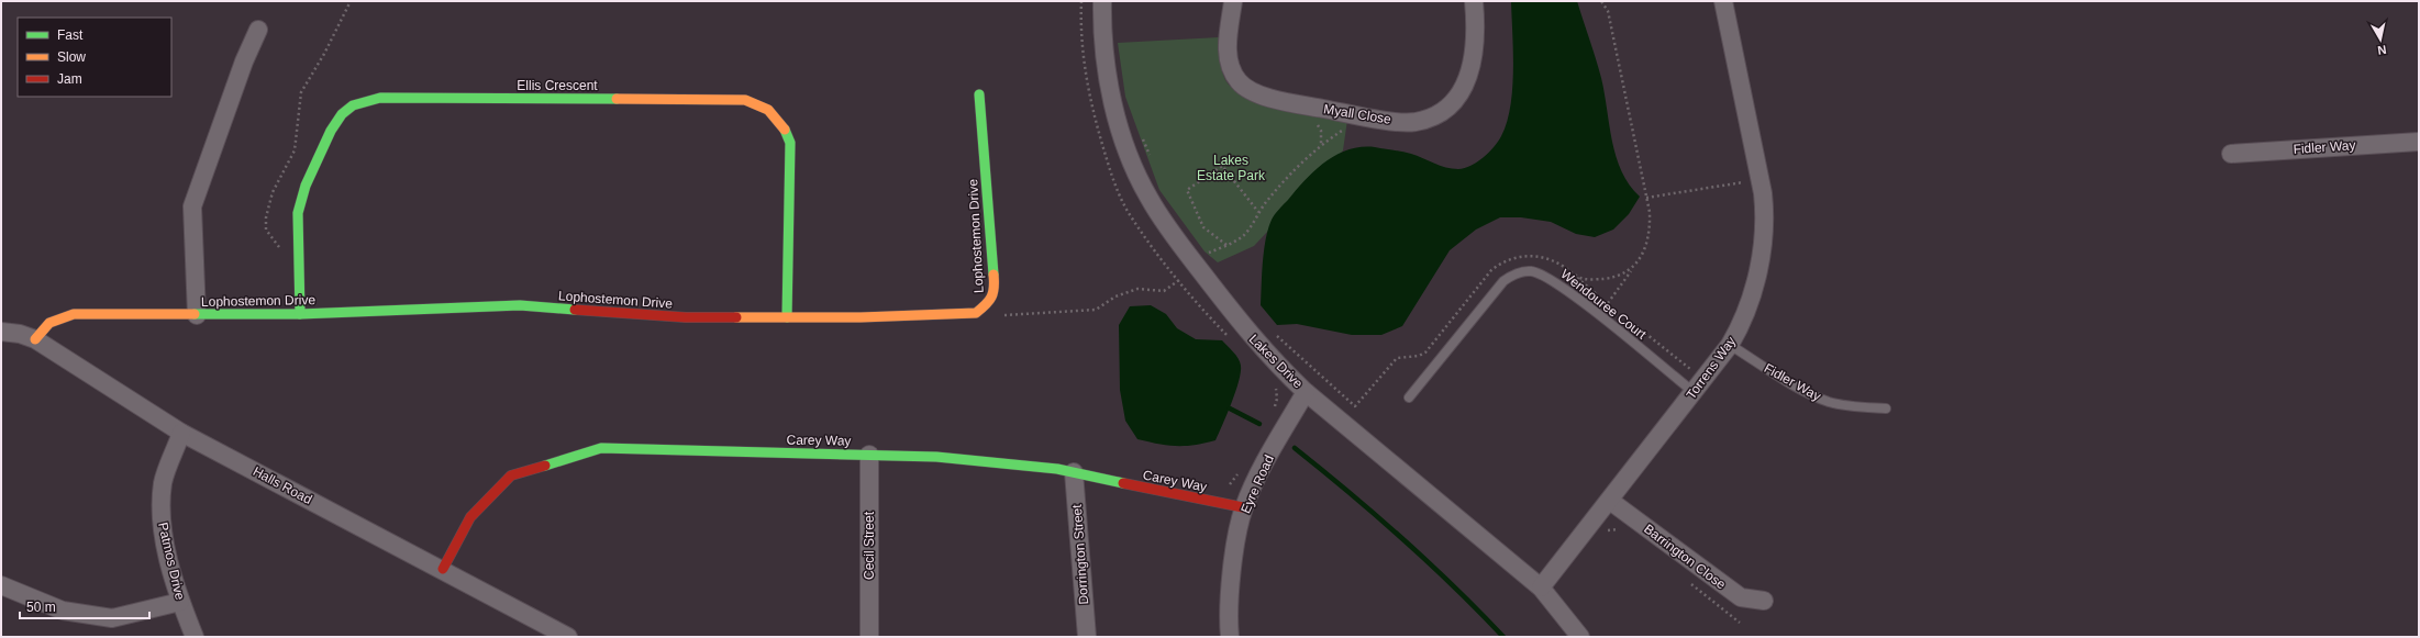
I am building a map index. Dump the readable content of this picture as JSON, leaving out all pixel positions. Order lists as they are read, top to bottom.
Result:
{
  "streets": {
    "street": [
      "Ellis Crescent",
      "Myall Close",
      "Fidler Way",
      "Lophostemon Drive",
      "Lakes Drive",
      "Torrens Way",
      "Carey Way",
      "Eyre Road",
      "Halls Road",
      "Cecil Street",
      "Dorrington Street",
      "Barrington Close",
      "Patmos Drive"
    ],
    "lane": ["Wendouree Court"]
  },
  "crossings": [
    ["Ellis Crescent", "Lophostemon Drive"],
    ["Fidler Way", "Torrens Way"],
    ["Lophostemon Drive", "Halls Road"],
    ["Wendouree Court", "Torrens Way"],
    ["Lakes Drive", "Torrens Way"],
    ["Lakes Drive", "Eyre Road"],
    ["Torrens Way", "Barrington Close"],
    ["Carey Way", "Eyre Road"],
    ["Carey Way", "Halls Road"],
    ["Carey Way", "Cecil Street"],
    ["Carey Way", "Dorrington Street"],
    ["Halls Road", "Patmos Drive"]
  ],
  "parks": ["Lakes Estate Park"],
  "legend": ["Fast", "Slow", "Jam"],
  "scale_bar": "50 m",
  "north": "bottom"
}
